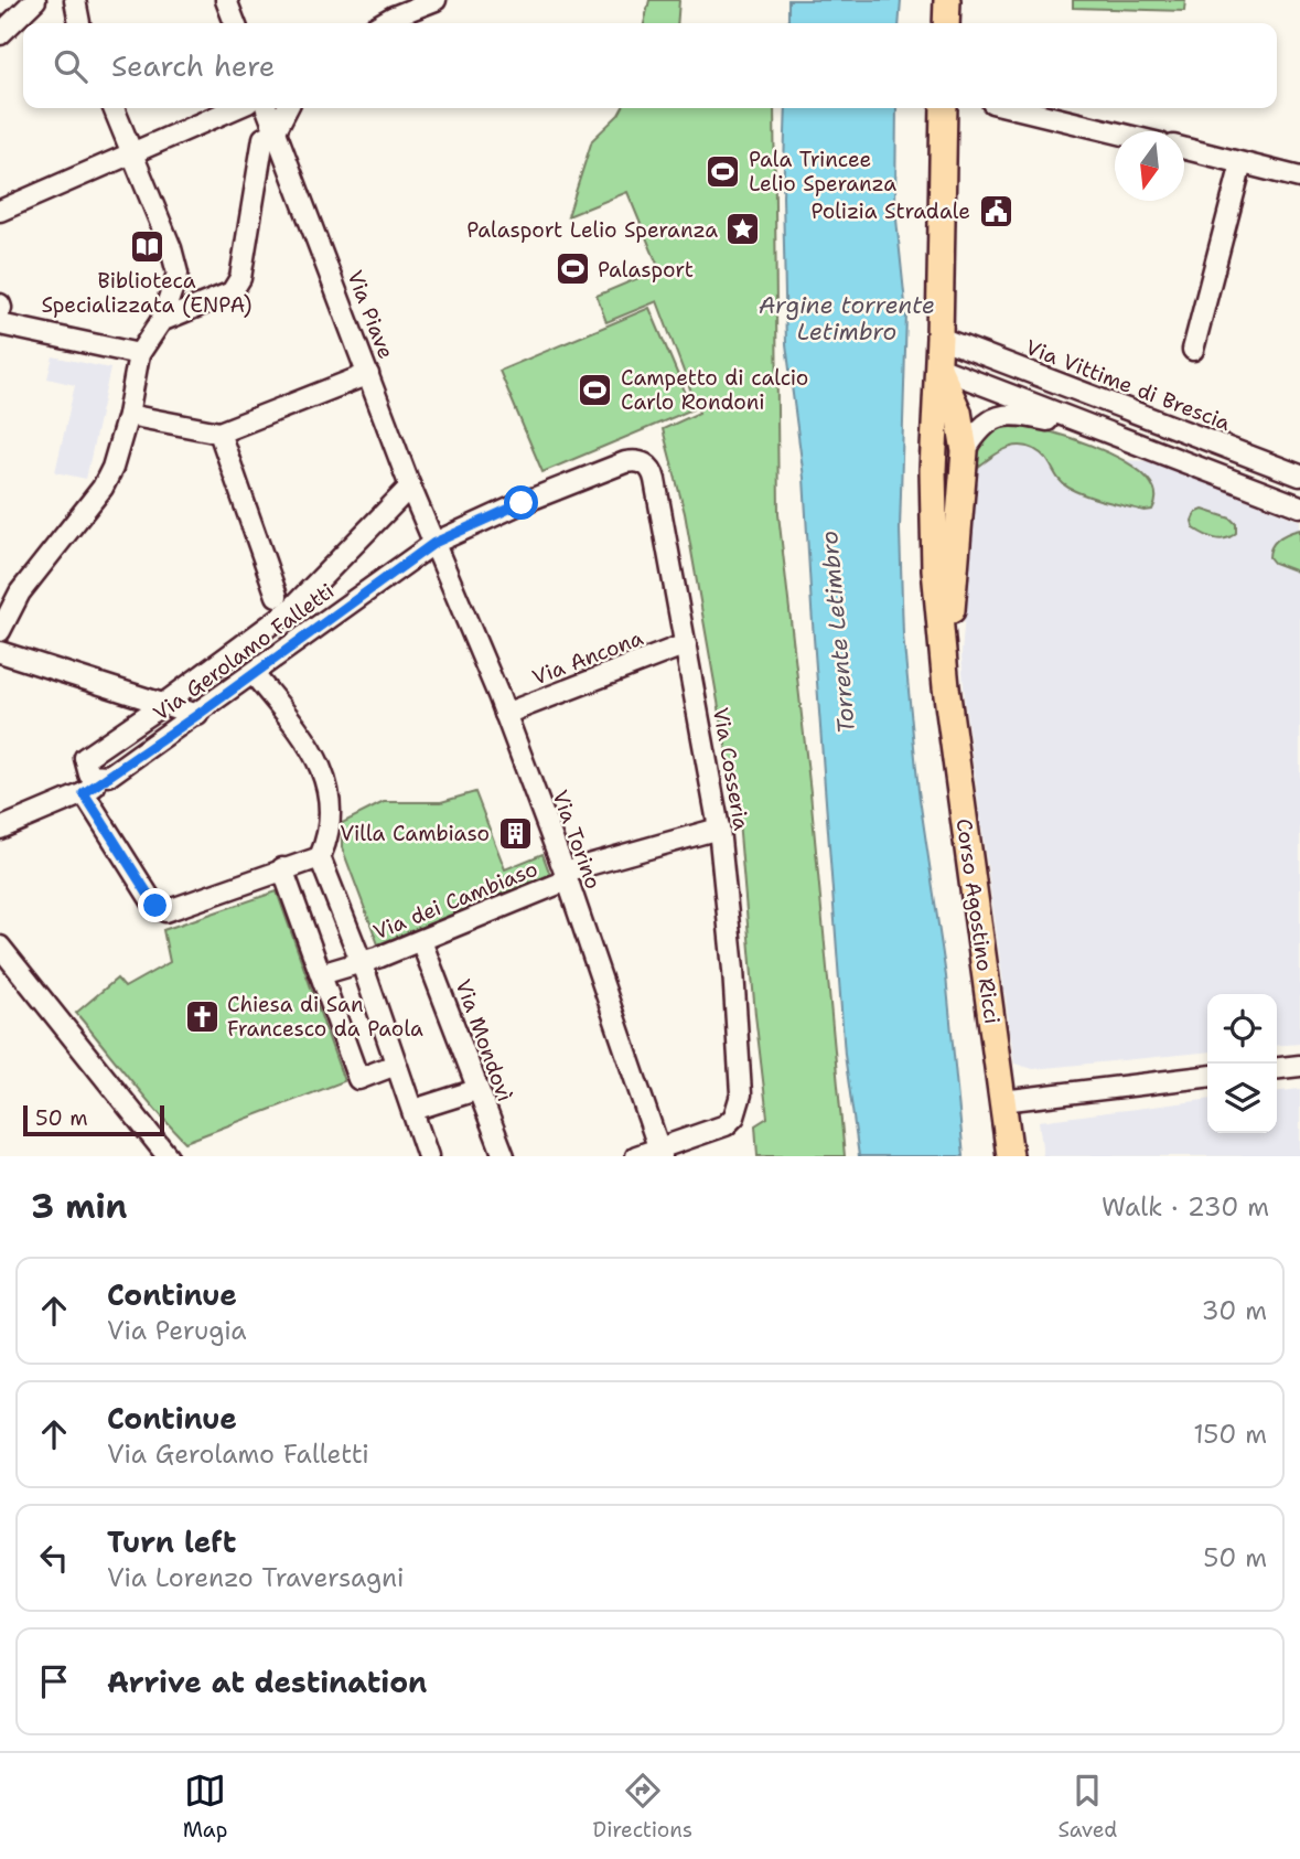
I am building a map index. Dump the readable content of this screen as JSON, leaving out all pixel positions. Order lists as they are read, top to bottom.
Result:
{
  "streets": {
    "main road": ["Corso Agostino Ricci"],
    "street": [
      "Via Piave",
      "Via Vittime di Brescia",
      "Via Gerolamo Falletti",
      "Via Ancona",
      "Via Cosseria",
      "Via Torino",
      "Via dei Cambiaso",
      "Via Mondovì"
    ]
  },
  "crossings": [
    ["Via Piave", "Via Gerolamo Falletti"],
    ["Via Piave", "Via Torino"],
    ["Via Vittime di Brescia", "Corso Agostino Ricci"],
    ["Via Gerolamo Falletti", "Via Cosseria"],
    ["Via Gerolamo Falletti", "Via Torino"],
    ["Via Ancona", "Via Cosseria"],
    ["Via Ancona", "Via Torino"],
    ["Via Cosseria", "Via Torino"],
    ["Via Cosseria", "Via dei Cambiaso"],
    ["Via Torino", "Via dei Cambiaso"],
    ["Via dei Cambiaso", "Via Mondovì"]
  ],
  "water": ["Argine torrente Letimbro", "Torrente Letimbro"],
  "places": {
    "sports": ["Pala Trincee Lelio Speranza", "Palasport", "Campetto di calcio Carlo Rondoni"],
    "public building": ["Polizia Stradale"],
    "place": ["Palasport Lelio Speranza"],
    "library": ["Biblioteca Specializzata (ENPA)"],
    "building": ["Villa Cambiaso"],
    "church": ["Chiesa di San Francesco da Paola"]
  },
  "scale_bar": "50 m",
  "north": "bottom",
  "page": {
    "search": "Search here",
    "scale": "50 m",
    "heading": ["3 min", "Walk · 230 m"],
    "list": [
      ["Continue", "Via Perugia", "30 m"],
      ["Continue", "Via Gerolamo Falletti", "150 m"],
      ["Turn left", "Via Lorenzo Traversagni", "50 m"],
      "Arrive at destination"
    ],
    "nav": ["Map", "Directions", "Saved"]
  }
}
